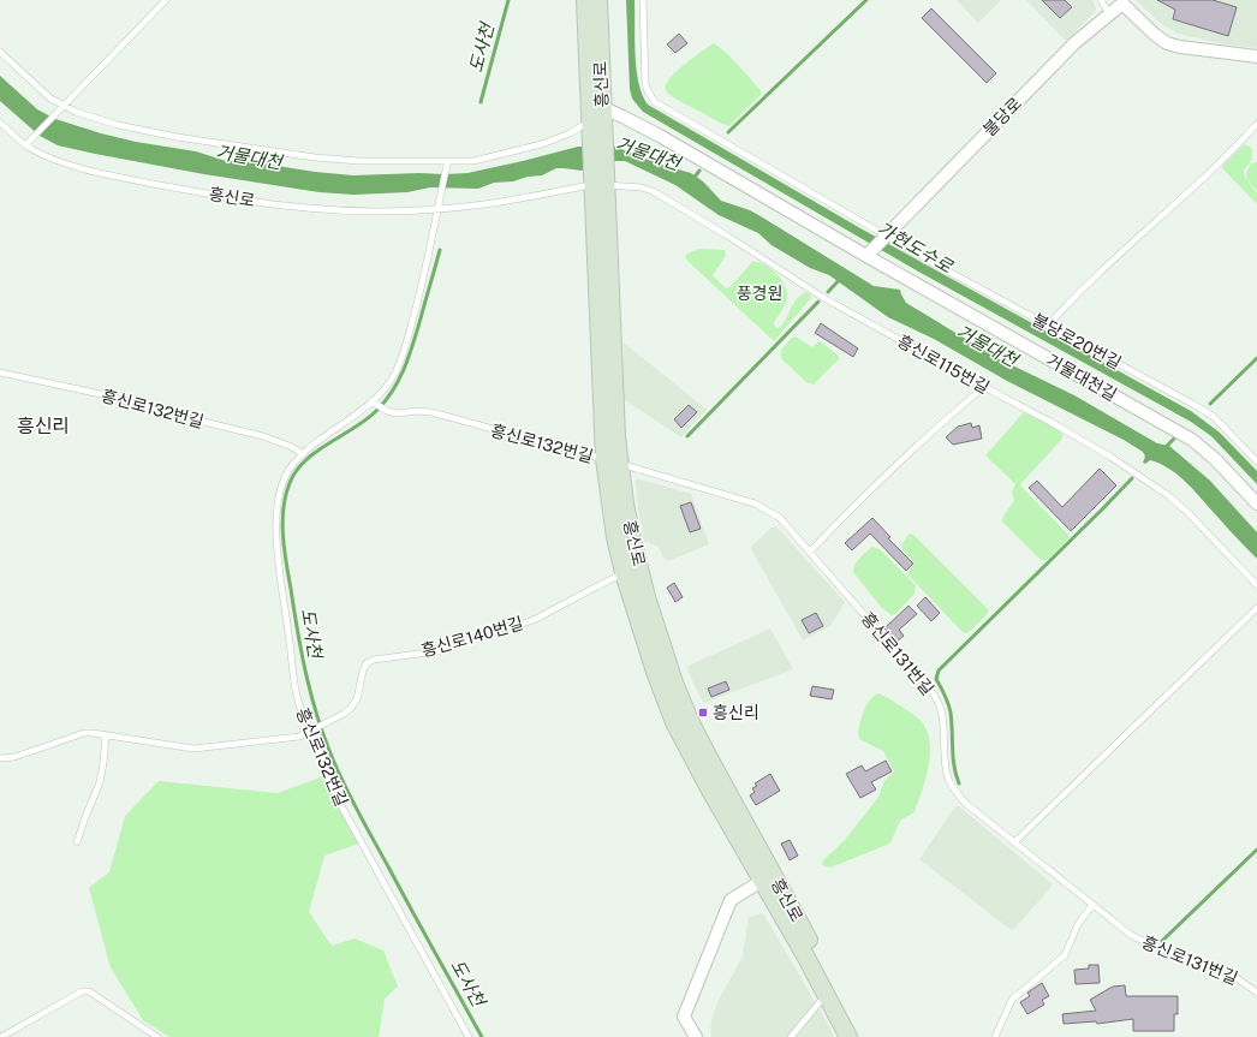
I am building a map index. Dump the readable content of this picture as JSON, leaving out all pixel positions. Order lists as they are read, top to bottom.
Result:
{
  "streets": {
    "main road": ["흥신로"],
    "street": ["불당로", "거물대천길"],
    "lane": [
      "불당로20번길",
      "흥신로115번길",
      "흥신로132번길",
      "흥신로140번길",
      "흥신로131번길"
    ]
  },
  "crossings": [
    ["흥신로", "흥신로115번길"],
    ["흥신로", "흥신로132번길"],
    ["흥신로", "흥신로140번길"],
    ["흥신로", "흥신로131번길"],
    ["불당로", "불당로20번길"],
    ["불당로", "거물대천길"],
    ["흥신로132번길", "흥신로140번길"],
    ["흥신로132번길", "흥신로131번길"]
  ],
  "districts": ["흥신리"],
  "water": ["도사천", "거물대천", "가현도수로"],
  "parks": ["풍경원"],
  "places": {
    "transit": ["흥신리"]
  }
}
